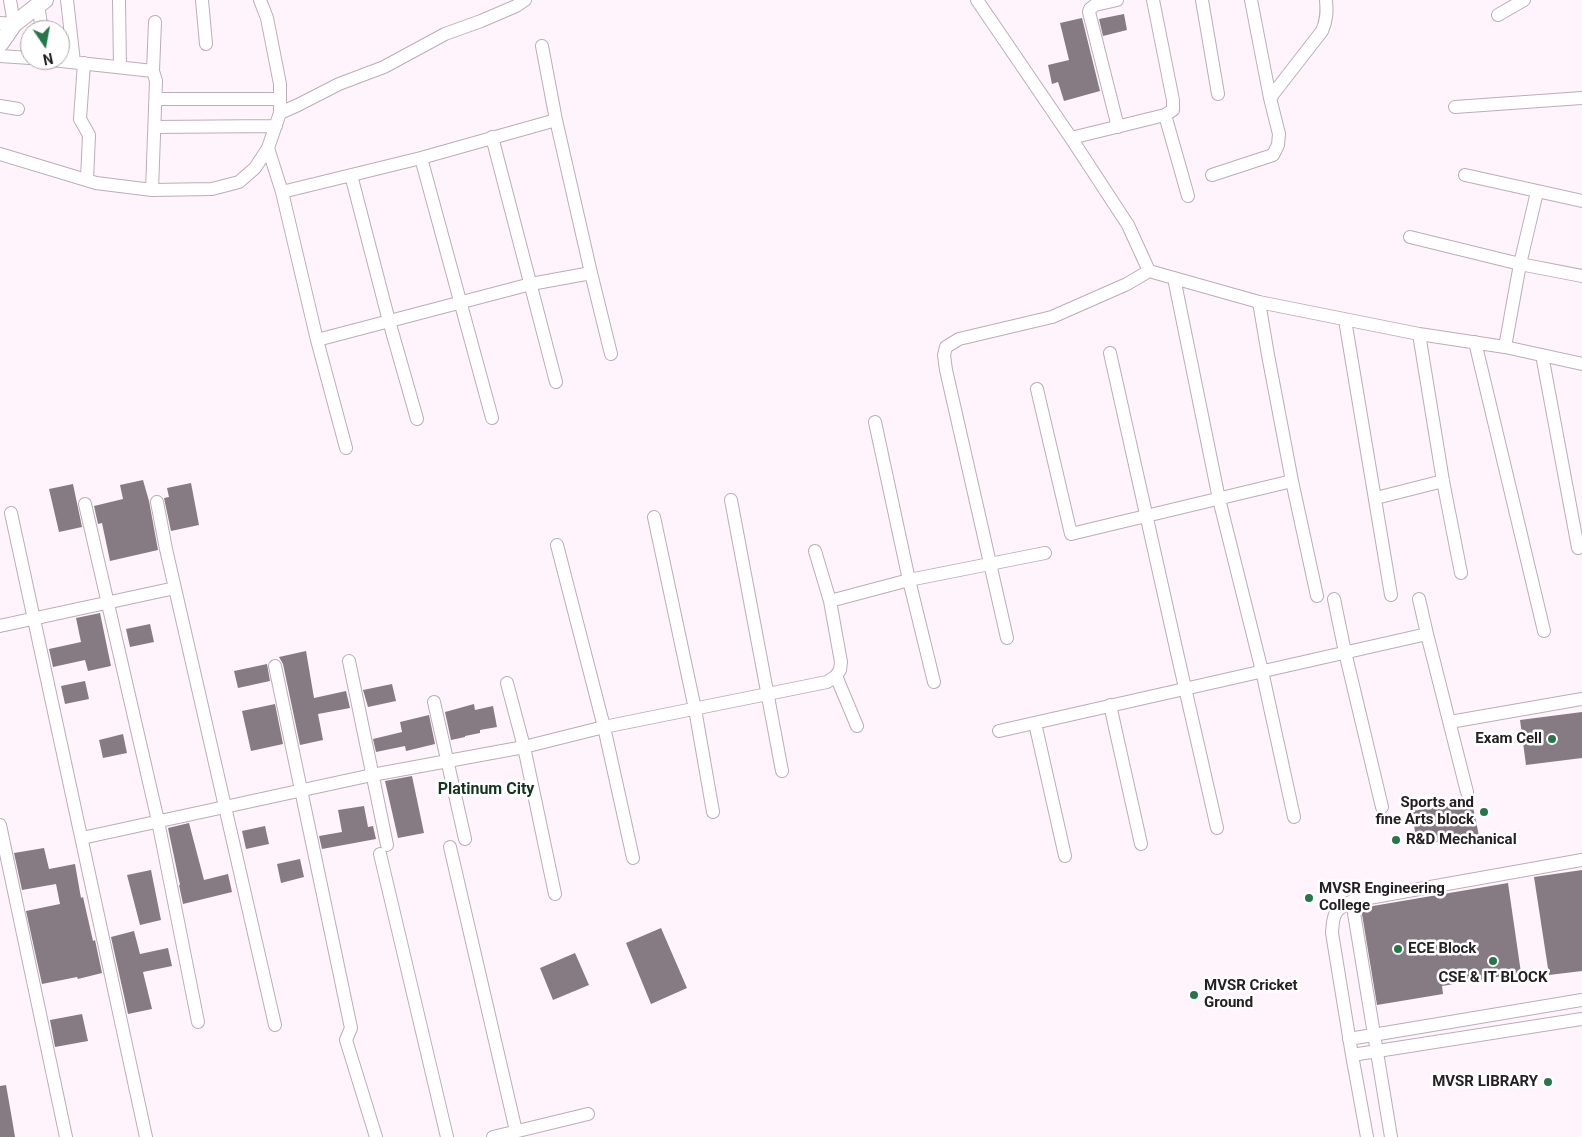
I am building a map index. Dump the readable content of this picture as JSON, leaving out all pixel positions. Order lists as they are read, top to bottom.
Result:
{
  "districts": ["Platinum City"],
  "places": [
    "Exam Cell",
    "Sports and fine Arts block",
    "R&D Mechanical",
    "MVSR Engineering College",
    "ECE Block",
    "CSE & IT BLOCK",
    "MVSR Cricket Ground",
    "MVSR LIBRARY"
  ],
  "north": "bottom"
}
